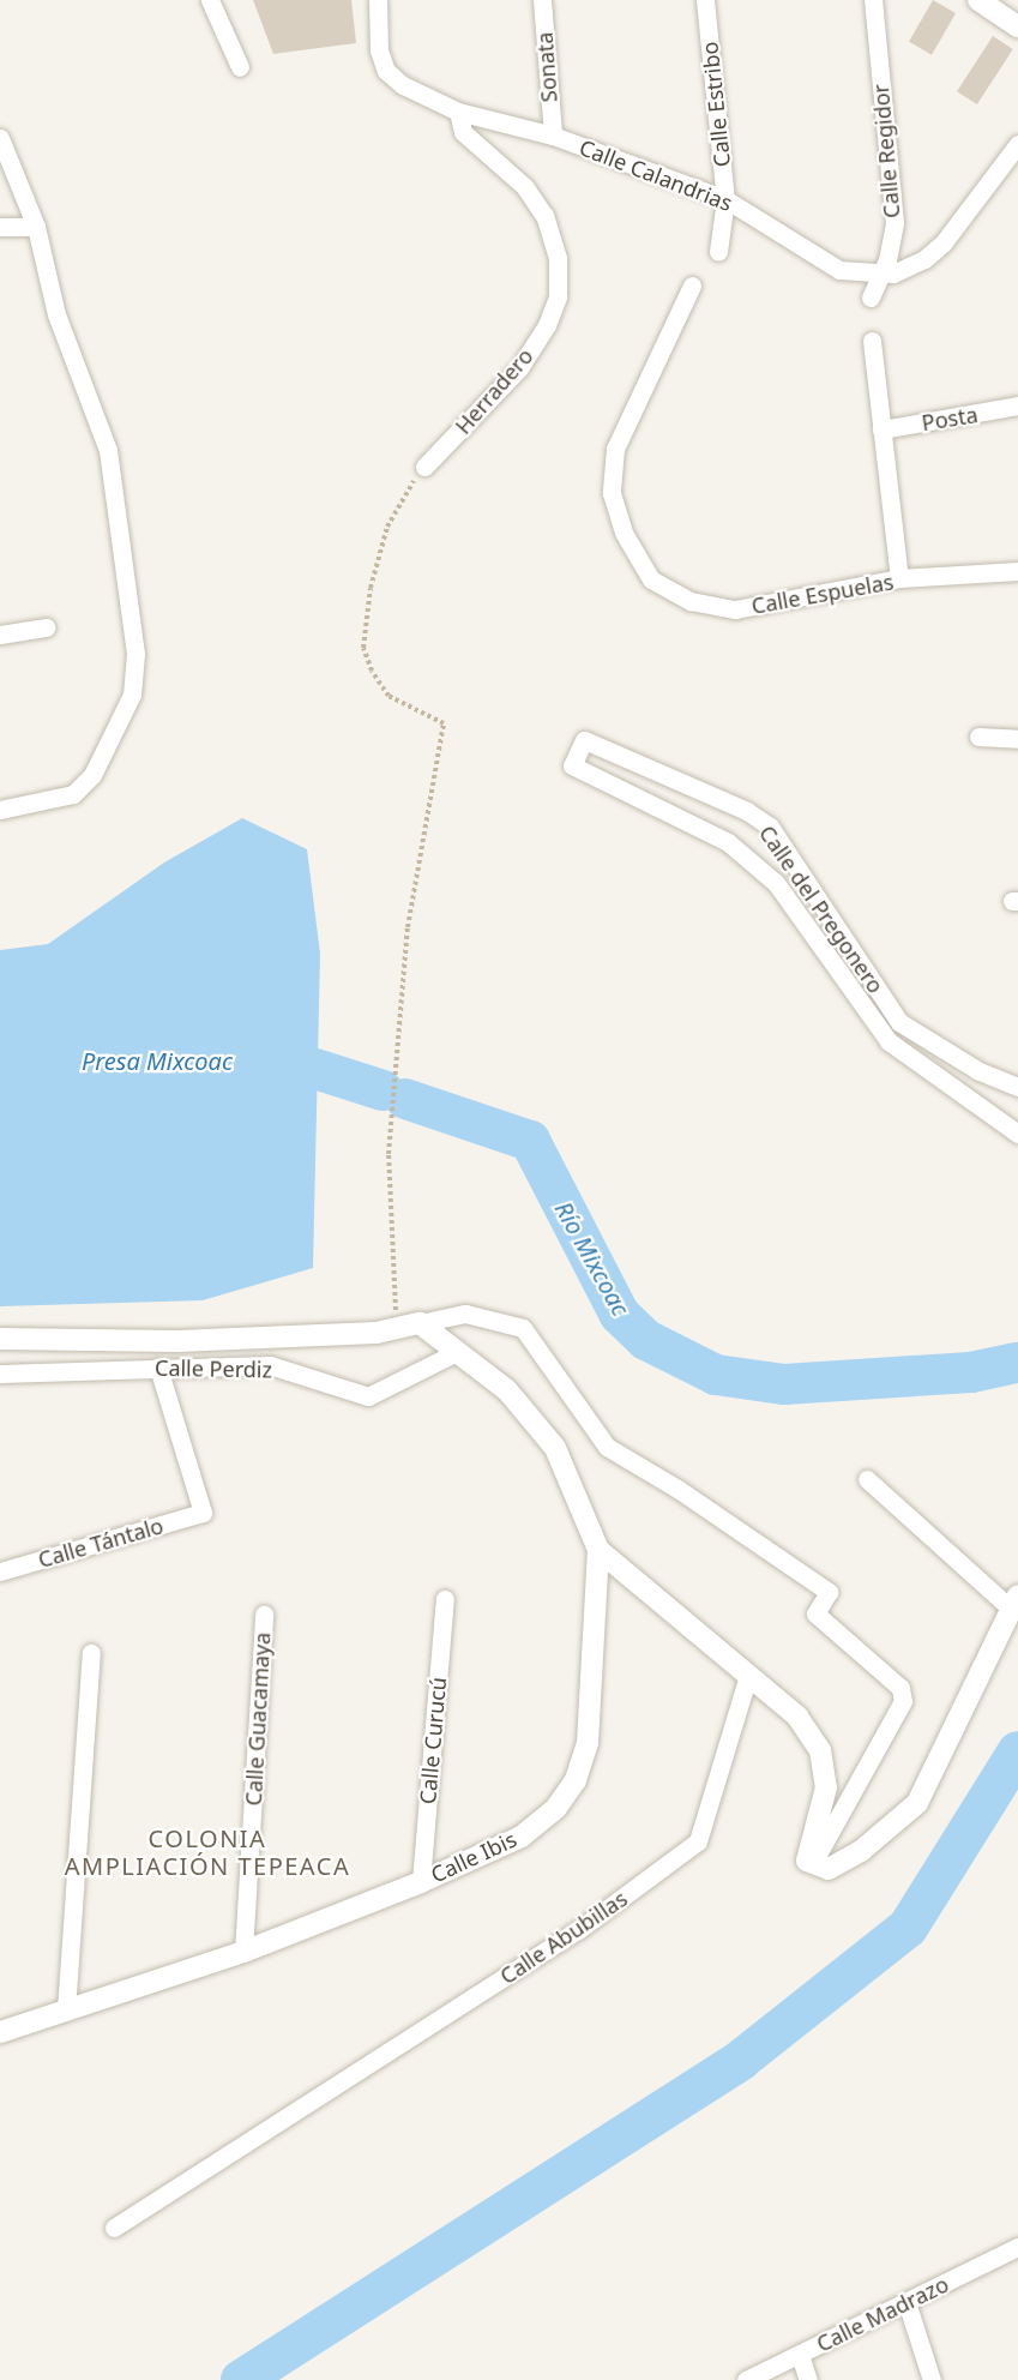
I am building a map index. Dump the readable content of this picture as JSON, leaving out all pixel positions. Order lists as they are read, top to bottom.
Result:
{
  "streets": {
    "street": [
      "Sonata",
      "Calle Estribo",
      "Calle Regidor",
      "Calle Calandrias",
      "Herradero",
      "Posta",
      "Calle Espuelas",
      "Calle del Pregonero",
      "Calle Perdiz",
      "Calle Tántalo",
      "Calle Guacamaya",
      "Calle Curucú",
      "Calle Ibis",
      "Calle Abubillas",
      "Calle Madrazo"
    ]
  },
  "crossings": [
    ["Sonata", "Calle Calandrias"],
    ["Calle Estribo", "Calle Calandrias"],
    ["Calle Regidor", "Calle Calandrias"],
    ["Calle Calandrias", "Herradero"],
    ["Calle Perdiz", "Calle Tántalo"],
    ["Calle Perdiz", "Calle Ibis"],
    ["Calle Guacamaya", "Calle Ibis"],
    ["Calle Curucú", "Calle Ibis"]
  ],
  "districts": ["COLONIA AMPLIACIÓN TEPEACA"],
  "water": ["Presa Mixcoac", "Río Mixcoac"]
}
